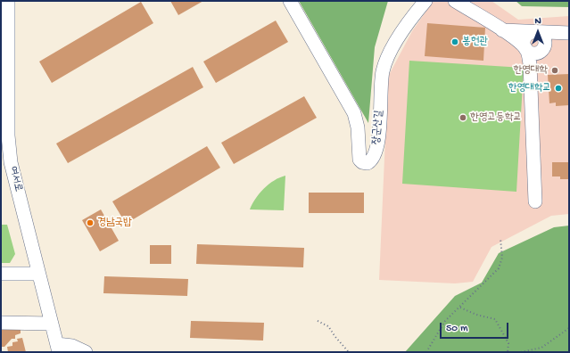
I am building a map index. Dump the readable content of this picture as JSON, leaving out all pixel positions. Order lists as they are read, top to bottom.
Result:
{
  "streets": {
    "street": ["장군산길", "여서로"]
  },
  "places": [
    "봉헌관",
    "한영대학",
    "한영대학교",
    "한영고등학교",
    "경남국밥"
  ],
  "scale_bar": "50 m",
  "north": "top"
}
